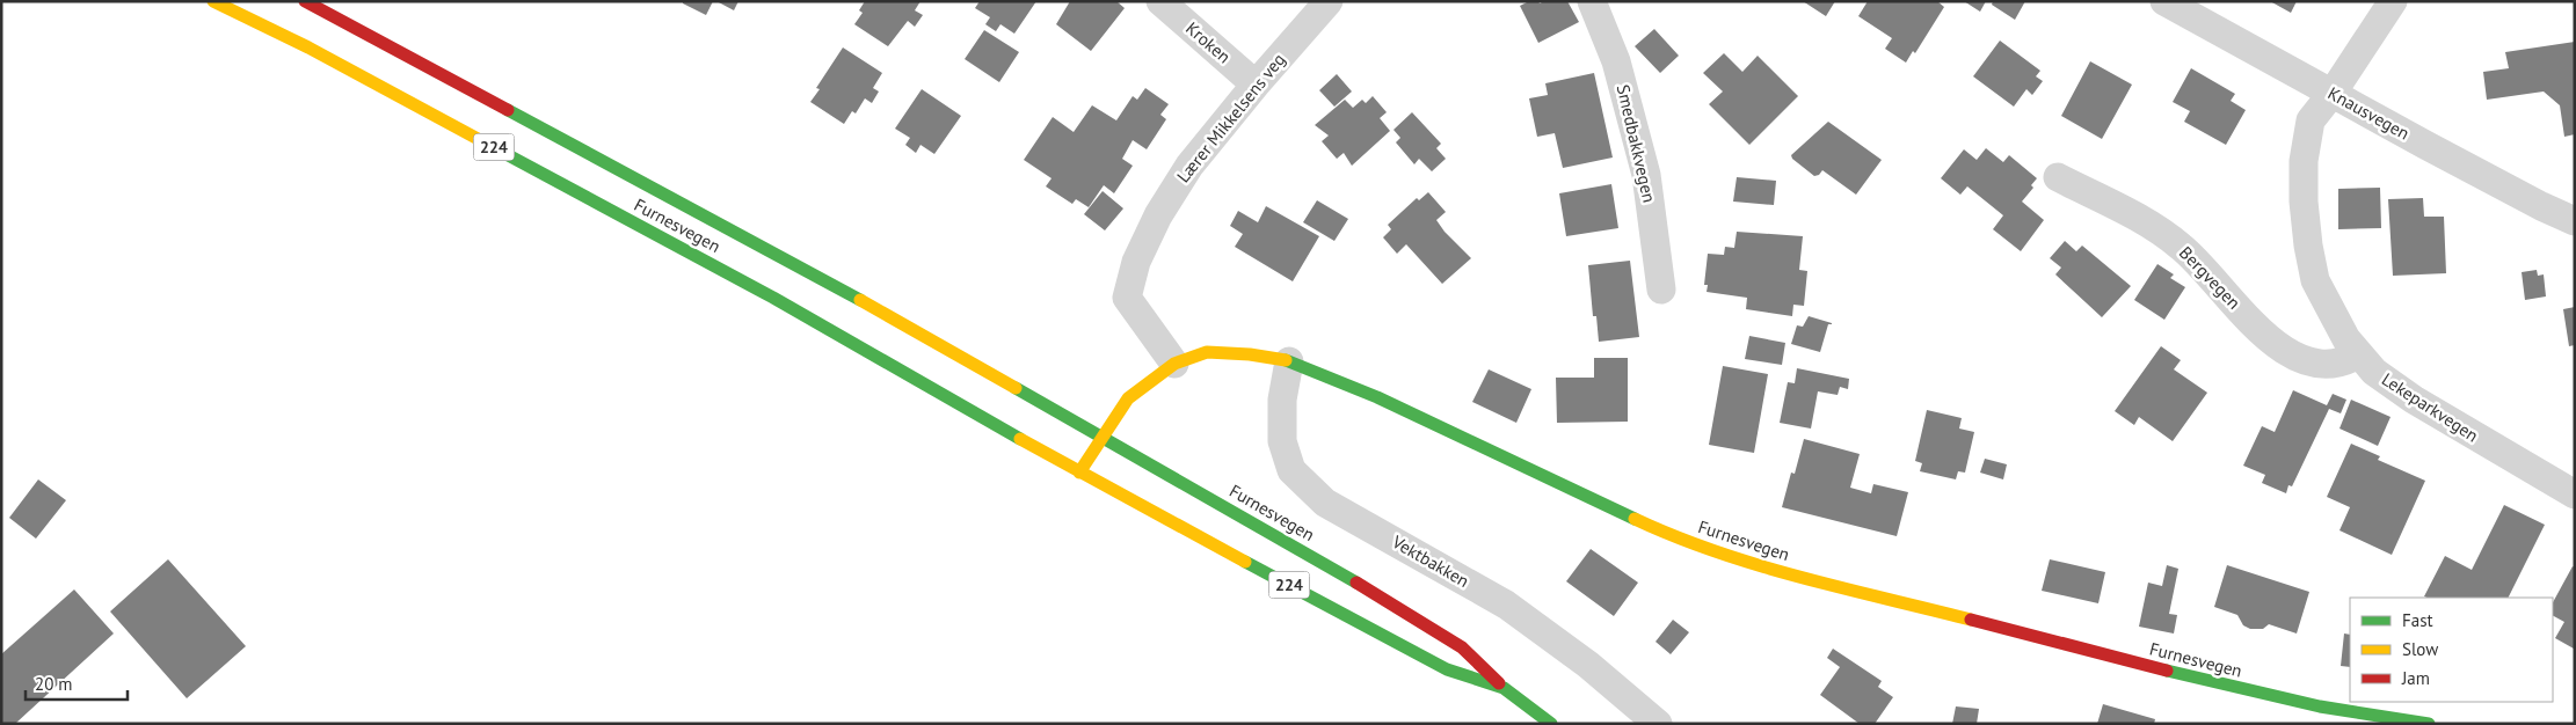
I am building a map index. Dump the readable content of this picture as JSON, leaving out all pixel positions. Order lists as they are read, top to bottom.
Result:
{
  "streets": {
    "main road": ["224", "Furnesvegen"],
    "street": [
      "Kroken",
      "Knausvegen",
      "Lærer Mikkelsens veg",
      "Smedbakkvegen",
      "Bergvegen",
      "Lekeparkvegen",
      "Vektbakken"
    ]
  },
  "crossings": [
    ["Kroken", "Lærer Mikkelsens veg"],
    ["Knausvegen", "Lekeparkvegen"],
    ["Lærer Mikkelsens veg", "Furnesvegen"],
    ["224", "Furnesvegen"],
    ["Furnesvegen", "Vektbakken"],
    ["Bergvegen", "Lekeparkvegen"]
  ],
  "legend": ["Fast", "Slow", "Jam"],
  "scale_bar": "20 m"
}
